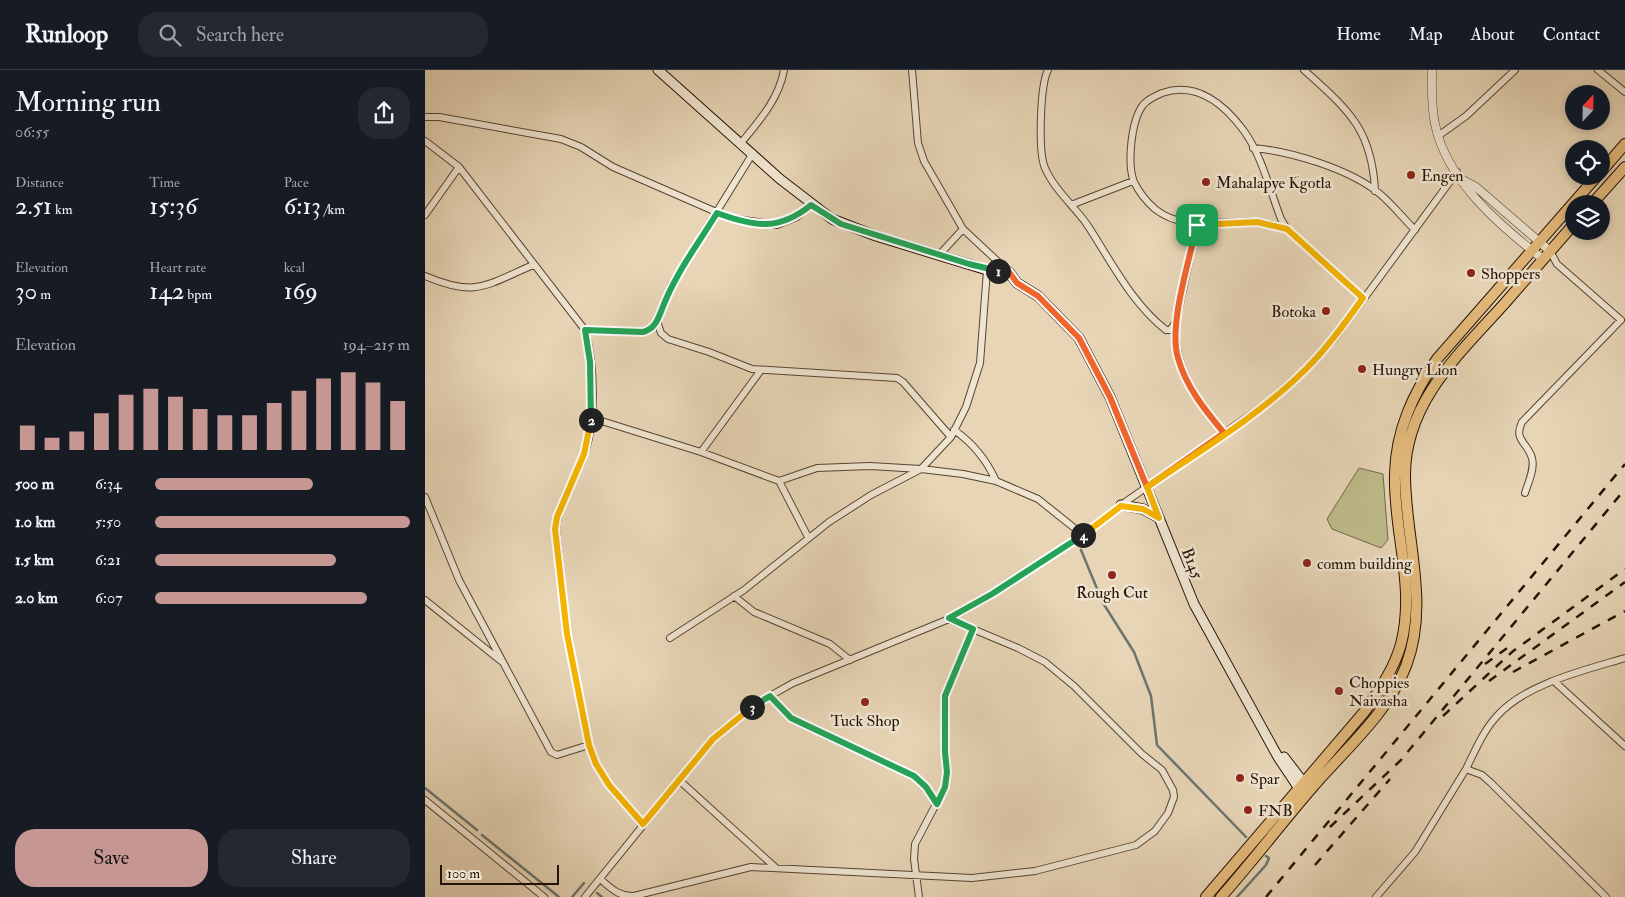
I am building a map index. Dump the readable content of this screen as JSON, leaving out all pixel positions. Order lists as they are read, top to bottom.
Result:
{
  "streets": {
    "main road": ["B145"]
  },
  "places": [
    "Engen",
    "Mahalapye Kgotla",
    "Shoppers",
    "Botoka",
    "Hungry Lion",
    "comm building",
    "Rough Cut",
    "Choppies Naivasha",
    "Tuck Shop",
    "Spar",
    "FNB"
  ],
  "scale_bar": "100 m",
  "north": "top",
  "page": {
    "header": "Runloop",
    "search": "Search here",
    "nav": [
      "Home",
      "Map",
      "About",
      "Contact"
    ],
    "heading": ["Morning run", "06:55"],
    "stats": [
      ["Distance", "2.51 km"],
      ["Time", "15:36"],
      ["Pace", "6:13 /km"],
      ["Elevation", "30 m"],
      ["Heart rate", "142 bpm"],
      ["kcal", "169"]
    ],
    "pins": [
      "1",
      "2",
      "4",
      "3"
    ],
    "chart": ["Elevation", "194–215 m"],
    "list": [
      {
        "name": "500 m",
        "note": "6:34"
      },
      {
        "name": "1.0 km",
        "note": "5:50"
      },
      {
        "name": "1.5 km",
        "note": "6:21"
      },
      {
        "name": "2.0 km",
        "note": "6:07"
      }
    ],
    "buttons": ["Save", "Share"],
    "scale": "100 m"
  }
}
